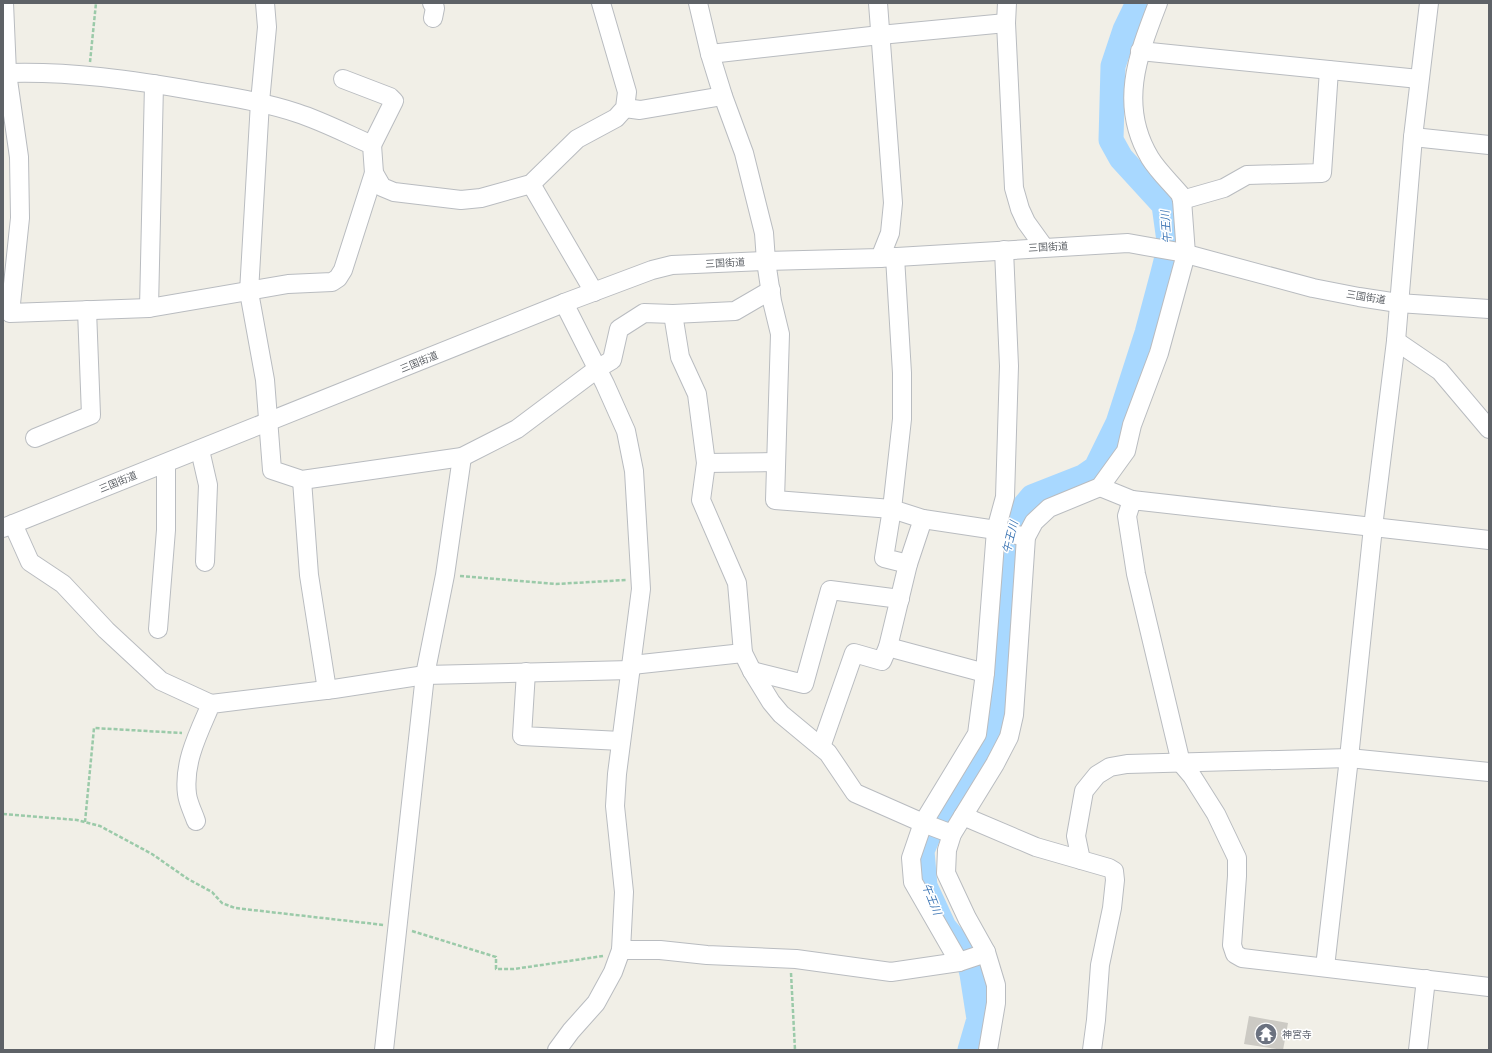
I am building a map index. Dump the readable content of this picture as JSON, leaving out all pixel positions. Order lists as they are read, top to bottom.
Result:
{
  "streets": {
    "street": ["三国街道"]
  },
  "water": ["午王川"],
  "places": {
    "temple": ["神宮寺"]
  }
}
